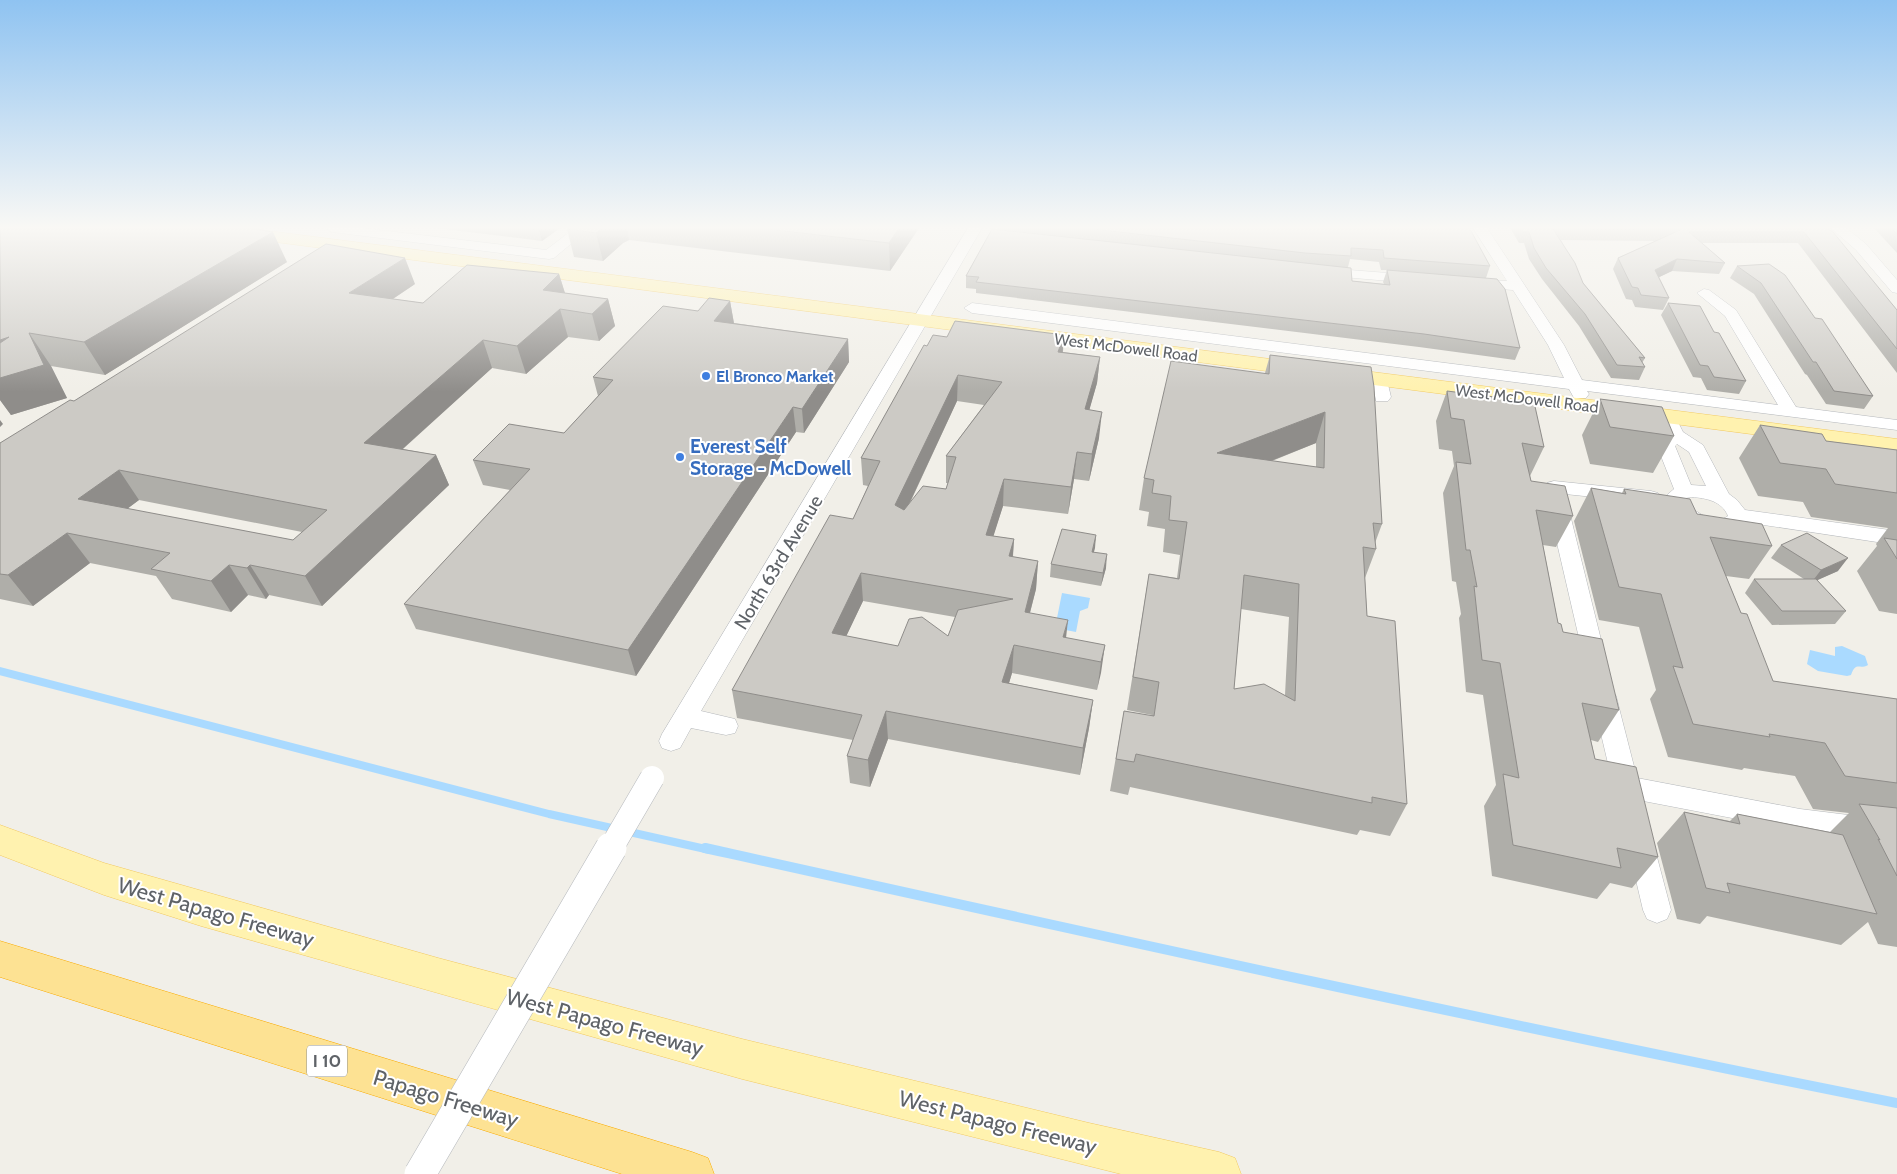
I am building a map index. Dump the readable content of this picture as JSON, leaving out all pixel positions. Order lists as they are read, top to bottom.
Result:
{
  "streets": {
    "highway": ["I 10", "Papago Freeway"],
    "main road": ["West McDowell Road", "West Papago Freeway"],
    "street": ["North 63rd Avenue"]
  },
  "crossings": [
    ["West McDowell Road", "North 63rd Avenue"]
  ],
  "places": ["El Bronco Market", "Everest Self Storage - McDowell"]
}
